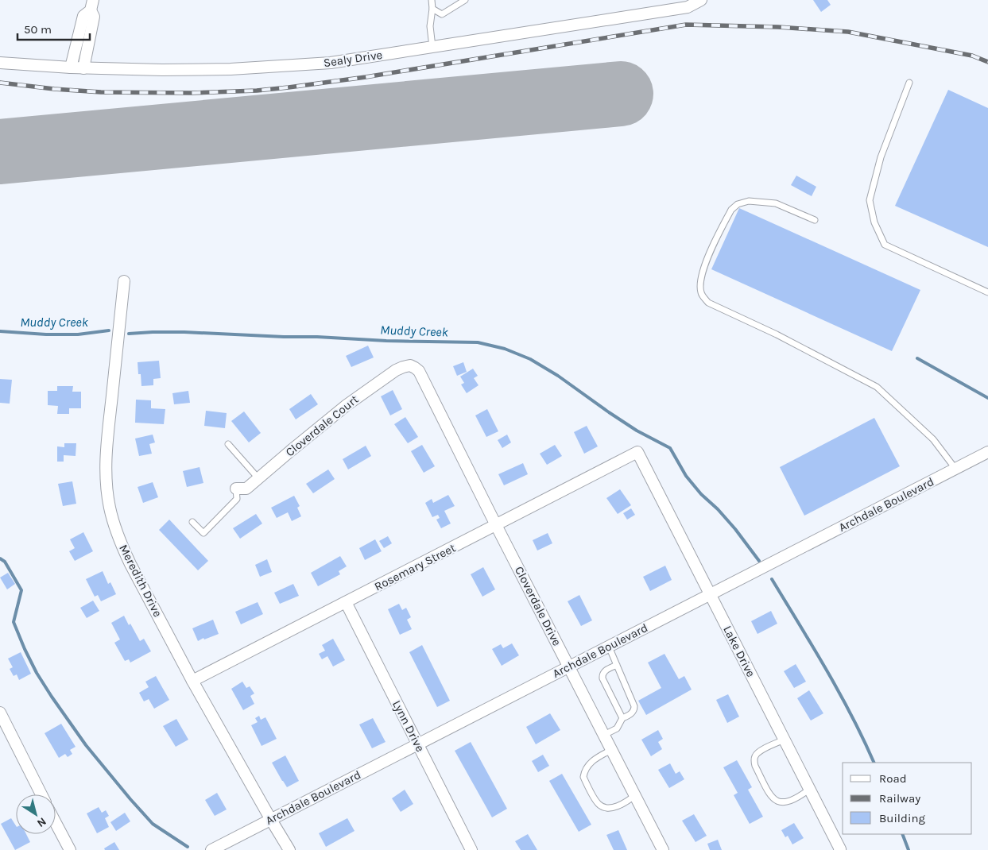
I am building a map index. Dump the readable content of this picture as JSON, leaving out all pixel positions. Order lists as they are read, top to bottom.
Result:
{
  "streets": {
    "street": [
      "Sealy Drive",
      "Cloverdale Court",
      "Archdale Boulevard",
      "Rosemary Street",
      "Meredith Drive",
      "Cloverdale Drive",
      "Lake Drive",
      "Lynn Drive"
    ]
  },
  "crossings": [
    ["Cloverdale Court", "Cloverdale Drive"],
    ["Archdale Boulevard", "Meredith Drive"],
    ["Archdale Boulevard", "Cloverdale Drive"],
    ["Archdale Boulevard", "Lake Drive"],
    ["Archdale Boulevard", "Lynn Drive"],
    ["Rosemary Street", "Meredith Drive"],
    ["Rosemary Street", "Cloverdale Drive"],
    ["Rosemary Street", "Lake Drive"],
    ["Rosemary Street", "Lynn Drive"]
  ],
  "water": ["Muddy Creek"],
  "legend": ["Road", "Railway", "Building"],
  "scale_bar": "50 m",
  "north": "bottom right"
}
